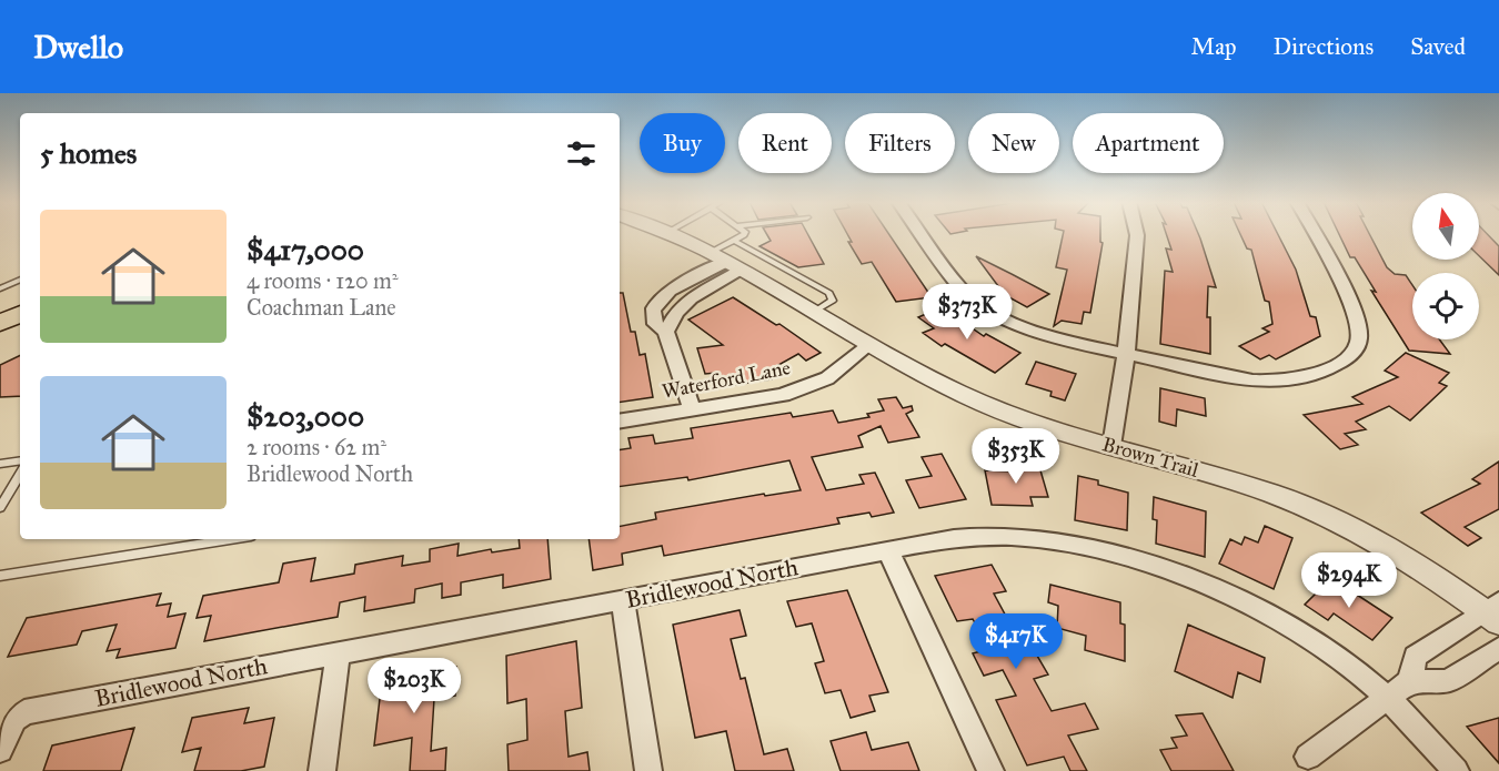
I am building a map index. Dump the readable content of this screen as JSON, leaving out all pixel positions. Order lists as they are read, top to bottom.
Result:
{
  "streets": {
    "street": ["Waterford Lane", "Brown Trail", "Bridlewood North"]
  },
  "crossings": [
    ["Waterford Lane", "Brown Trail"]
  ],
  "north": "top",
  "page": {
    "header": "Dwello",
    "nav": ["Map", "Directions", "Saved"],
    "chip": [
      "Buy",
      "Rent",
      "Filters",
      "New",
      "Apartment"
    ],
    "heading": "5 homes",
    "list": [
      {
        "name": "$417,000",
        "note": "4 rooms · 120 m² · Coachman Lane"
      },
      {
        "name": "$203,000",
        "note": "2 rooms · 62 m² · Bridlewood North"
      }
    ],
    "price": [
      "$373K",
      "$353K",
      "$294K",
      "$417K",
      "$203K"
    ]
  }
}
